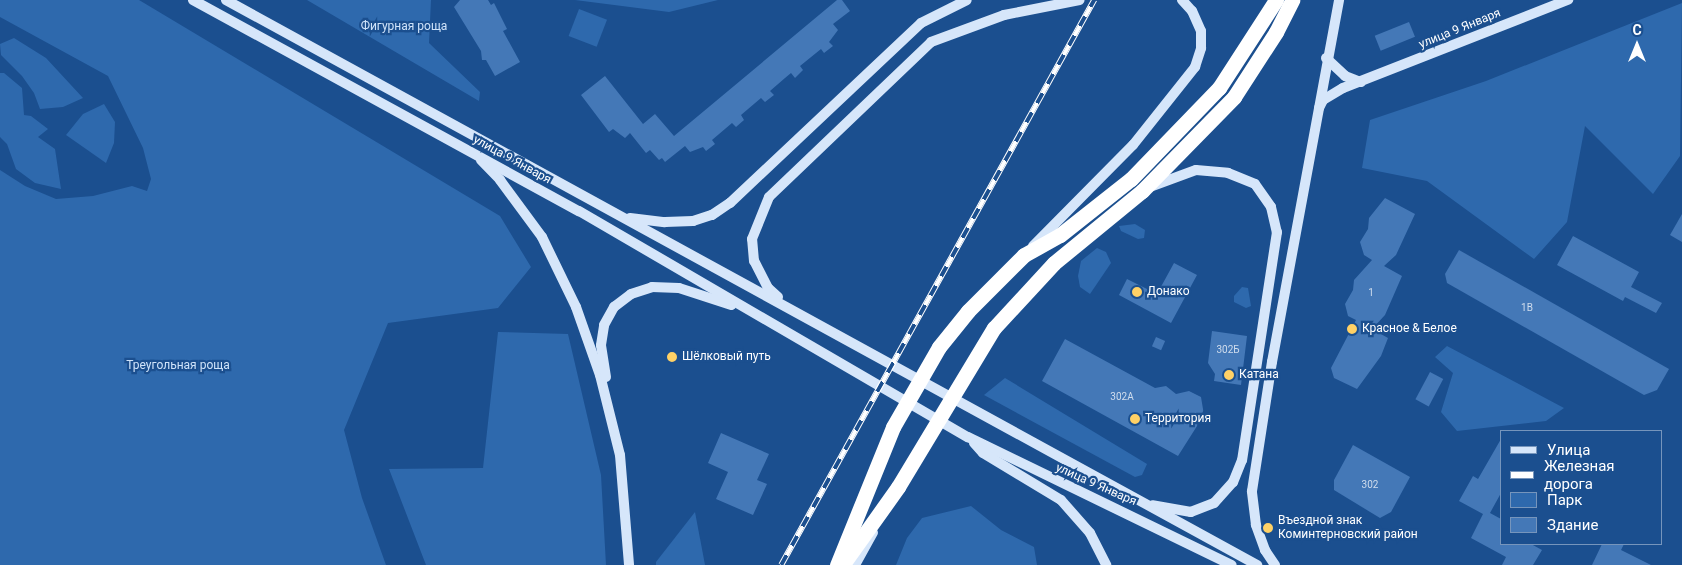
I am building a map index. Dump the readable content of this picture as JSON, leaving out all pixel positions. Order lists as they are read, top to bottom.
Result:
{
  "streets": {
    "main road": ["улица 9 Января"]
  },
  "parks": ["Фигурная роща", "Треугольная роща"],
  "places": [
    "Донако",
    "Красное & Белое",
    "Шёлковый путь",
    "Катана",
    "Территория",
    "Въездной знак Коминтерновский район"
  ],
  "house_numbers": [
    "1",
    "1В",
    "302Б",
    "302А",
    "302"
  ],
  "legend": [
    "Улица",
    "Железная дорога",
    "Парк",
    "Здание"
  ],
  "north": "top"
}
